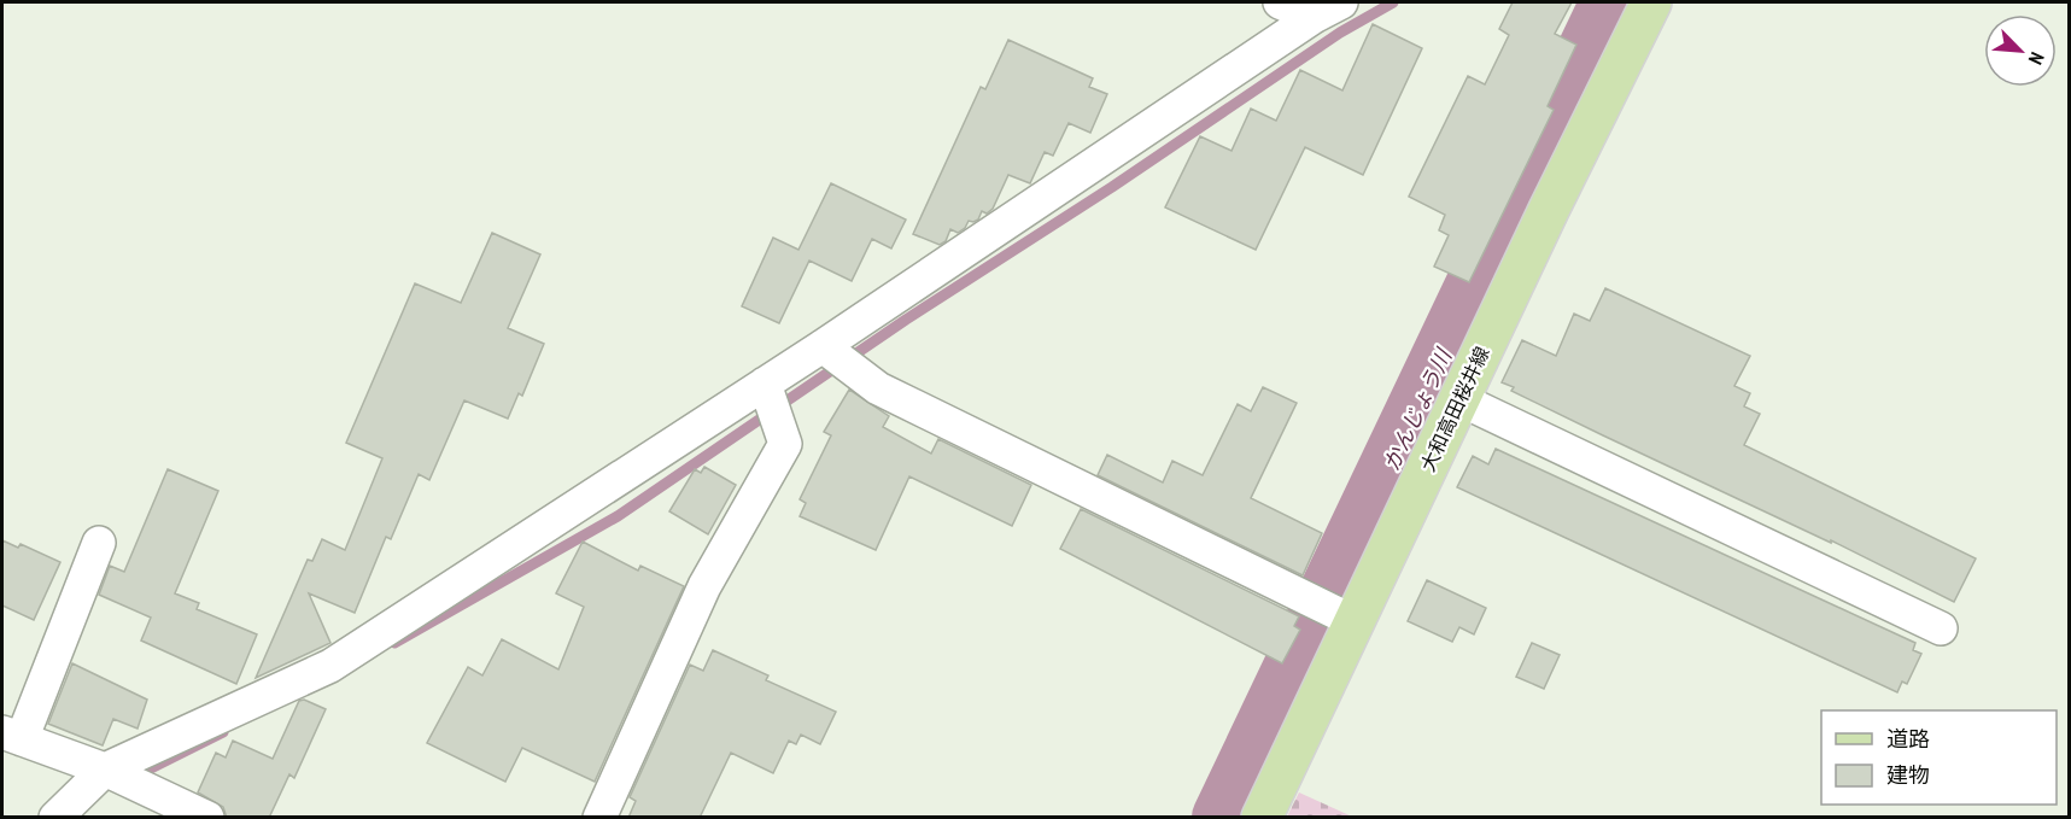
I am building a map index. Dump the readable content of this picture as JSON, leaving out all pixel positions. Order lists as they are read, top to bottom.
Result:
{
  "streets": {
    "main road": ["大和高田桜井線"]
  },
  "water": ["かんじょう川"],
  "legend": ["道路", "建物"],
  "north": "bottom right"
}
